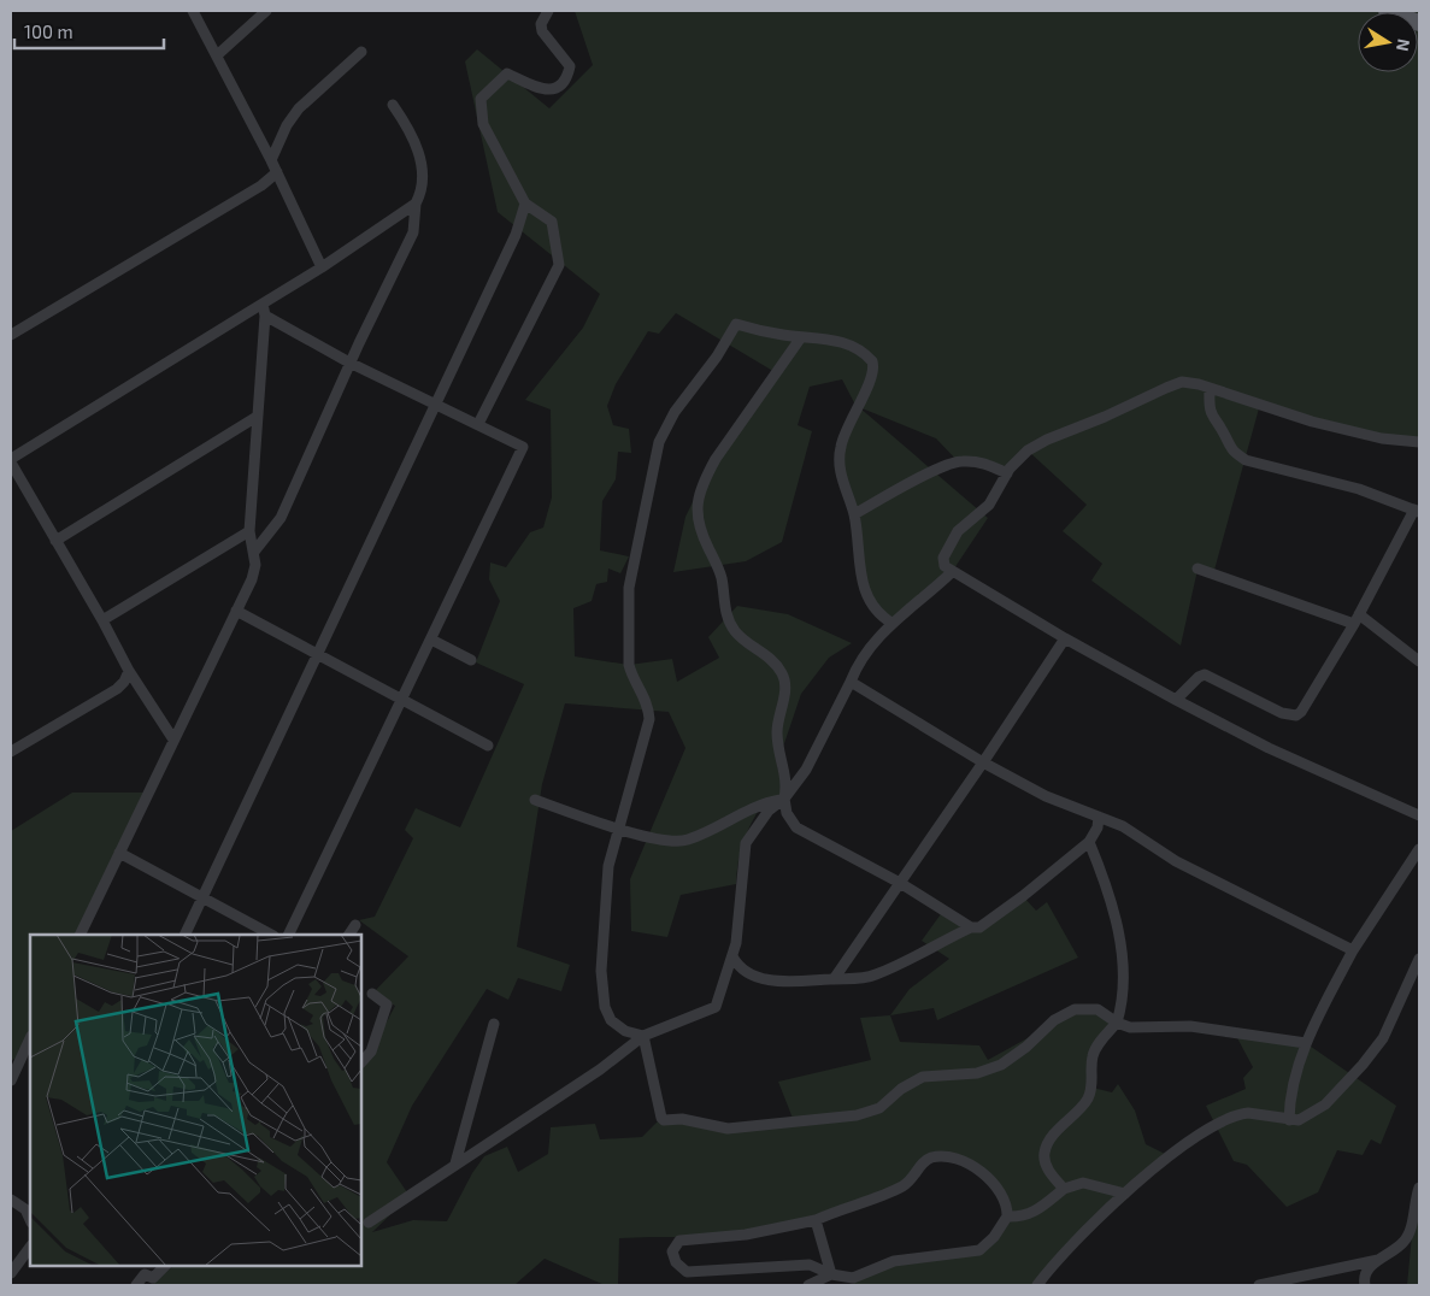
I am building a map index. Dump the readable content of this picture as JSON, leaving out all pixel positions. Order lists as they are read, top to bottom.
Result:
{
  "scale_bar": "100 m",
  "north": "right"
}
